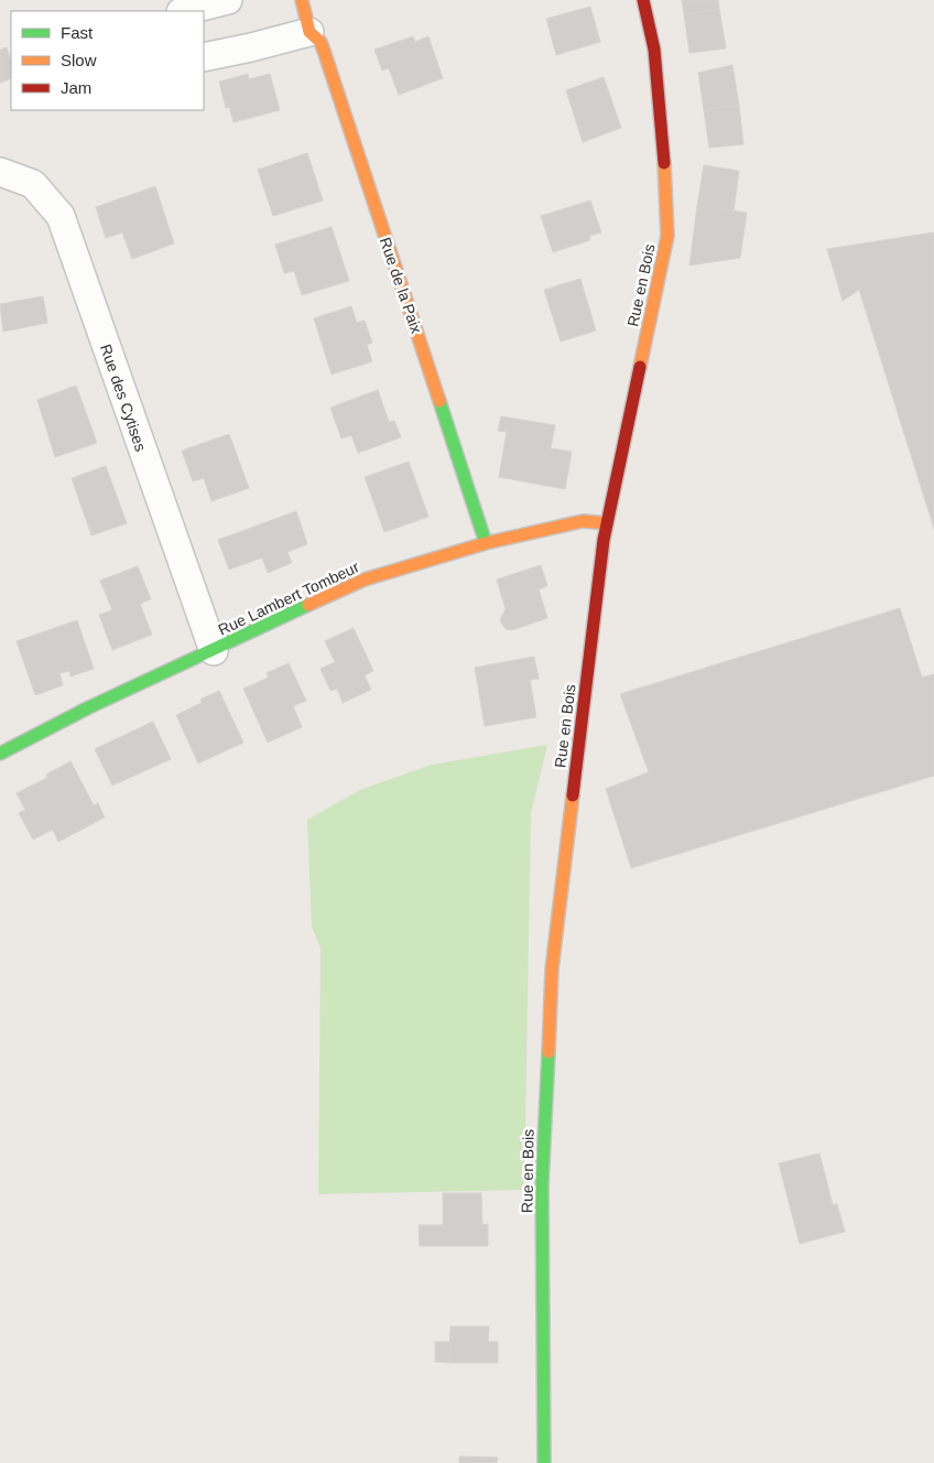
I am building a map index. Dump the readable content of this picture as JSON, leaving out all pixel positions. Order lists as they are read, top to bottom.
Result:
{
  "streets": {
    "street": [
      "Rue de la Paix",
      "Rue en Bois",
      "Rue des Cytises",
      "Rue Lambert Tombeur"
    ]
  },
  "crossings": [
    ["Rue de la Paix", "Rue Lambert Tombeur"],
    ["Rue en Bois", "Rue Lambert Tombeur"],
    ["Rue des Cytises", "Rue Lambert Tombeur"]
  ],
  "legend": ["Fast", "Slow", "Jam"]
}
